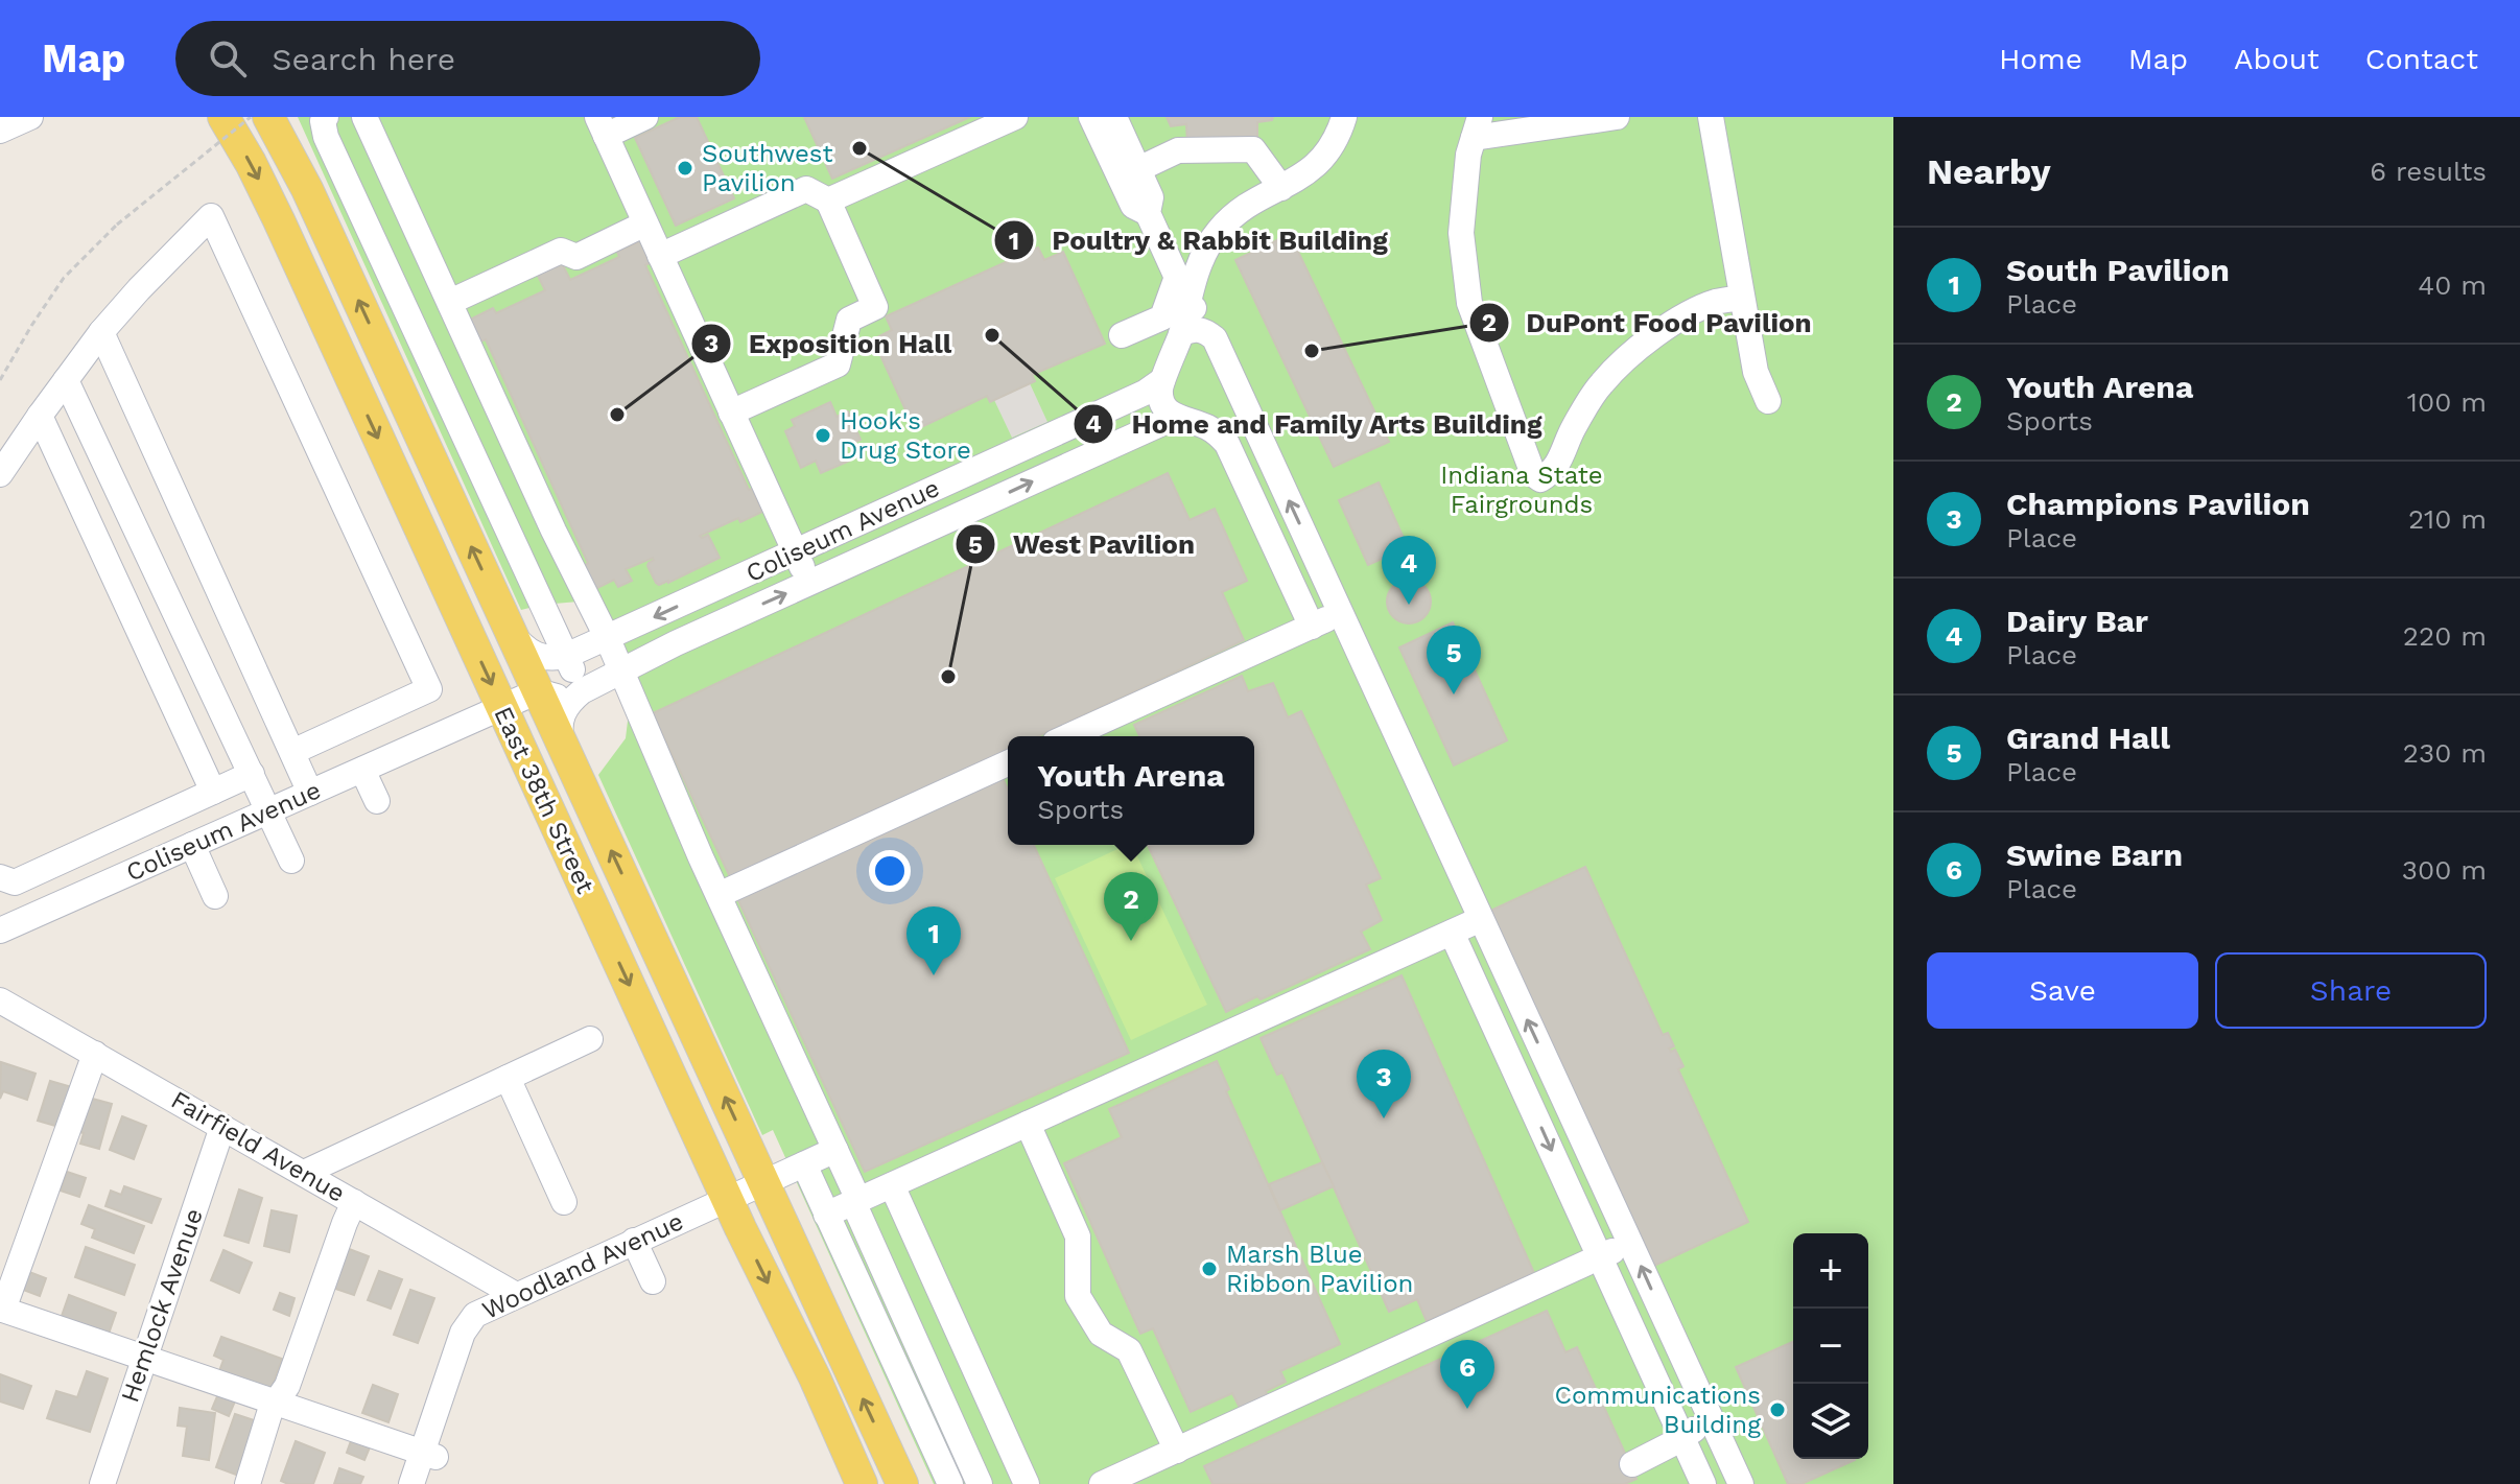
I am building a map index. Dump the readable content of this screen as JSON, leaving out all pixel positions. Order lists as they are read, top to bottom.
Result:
{
  "streets": {
    "main road": ["East 38th Street"],
    "street": [
      "Coliseum Avenue",
      "Fairfield Avenue",
      "Woodland Avenue",
      "Hemlock Avenue"
    ]
  },
  "crossings": [
    ["Coliseum Avenue", "East 38th Street"],
    ["East 38th Street", "Woodland Avenue"],
    ["Fairfield Avenue", "Woodland Avenue"],
    ["Fairfield Avenue", "Hemlock Avenue"]
  ],
  "parks": ["Indiana State Fairgrounds"],
  "places": [
    "Poultry & Rabbit Building",
    "Southwest Pavilion",
    "Home and Family Arts Building",
    "DuPont Food Pavilion",
    "Exposition Hall",
    "Hook's Drug Store",
    "West Pavilion",
    "Marsh Blue Ribbon Pavilion",
    "Communications Building"
  ],
  "page": {
    "header": "Map",
    "search": "Search here",
    "nav": [
      "Home",
      "Map",
      "About",
      "Contact"
    ],
    "heading": ["Nearby", "6 results"],
    "list": [
      {
        "mark": "1",
        "name": "South Pavilion",
        "note": "Place",
        "value": "40 m"
      },
      {
        "mark": "2",
        "name": "Youth Arena",
        "note": "Sports",
        "value": "100 m"
      },
      {
        "mark": "3",
        "name": "Champions Pavilion",
        "note": "Place",
        "value": "210 m"
      },
      {
        "mark": "4",
        "name": "Dairy Bar",
        "note": "Place",
        "value": "220 m"
      },
      {
        "mark": "5",
        "name": "Grand Hall",
        "note": "Place",
        "value": "230 m"
      },
      {
        "mark": "6",
        "name": "Swine Barn",
        "note": "Place",
        "value": "300 m"
      }
    ],
    "pins": [
      "4",
      "5",
      "2",
      "1",
      "3",
      "6"
    ],
    "popup": ["Youth Arena", "Sports"],
    "buttons": ["Save", "Share"],
    "map_buttons": ["+", "−"]
  }
}
